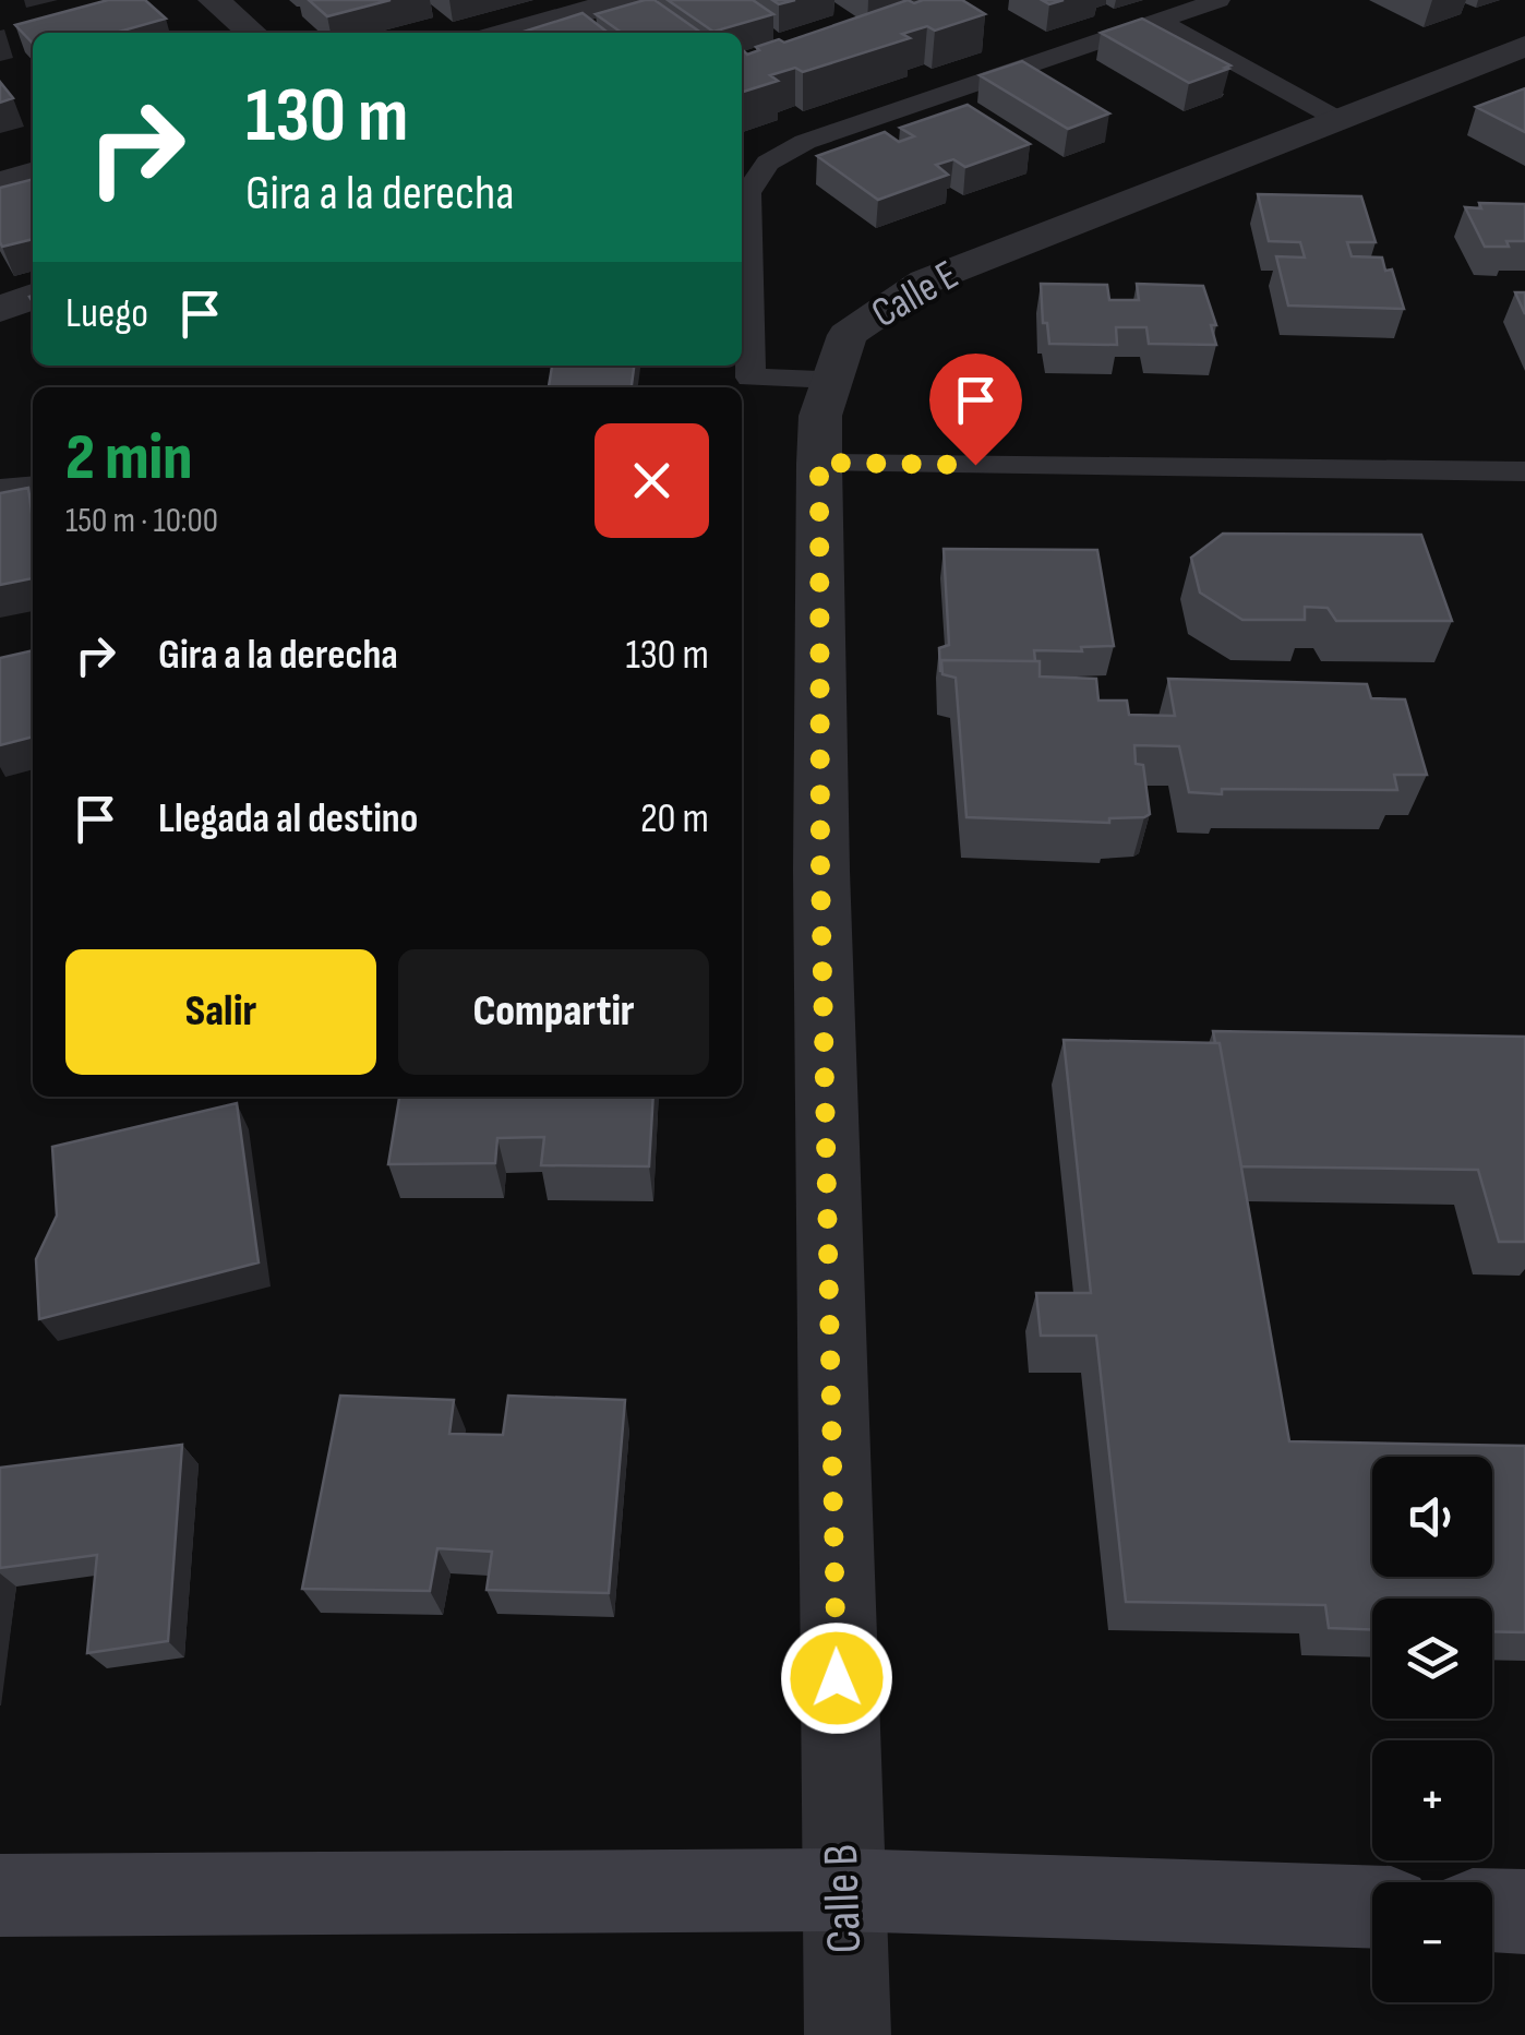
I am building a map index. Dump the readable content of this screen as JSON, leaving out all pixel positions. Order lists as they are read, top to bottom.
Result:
{
  "streets": {
    "street": ["Calle E", "Calle B"]
  },
  "crossings": [
    ["Calle E", "Calle B"]
  ],
  "page": {
    "turn": ["130 m", "Gira a la derecha"],
    "then": "Luego",
    "heading": ["2 min", "150 m · 10:00"],
    "list": [
      {
        "name": "Gira a la derecha",
        "value": "130 m"
      },
      {
        "name": "Llegada al destino",
        "value": "20 m"
      }
    ],
    "buttons": ["Salir", "Compartir"],
    "map_buttons": ["+", "−"]
  }
}
